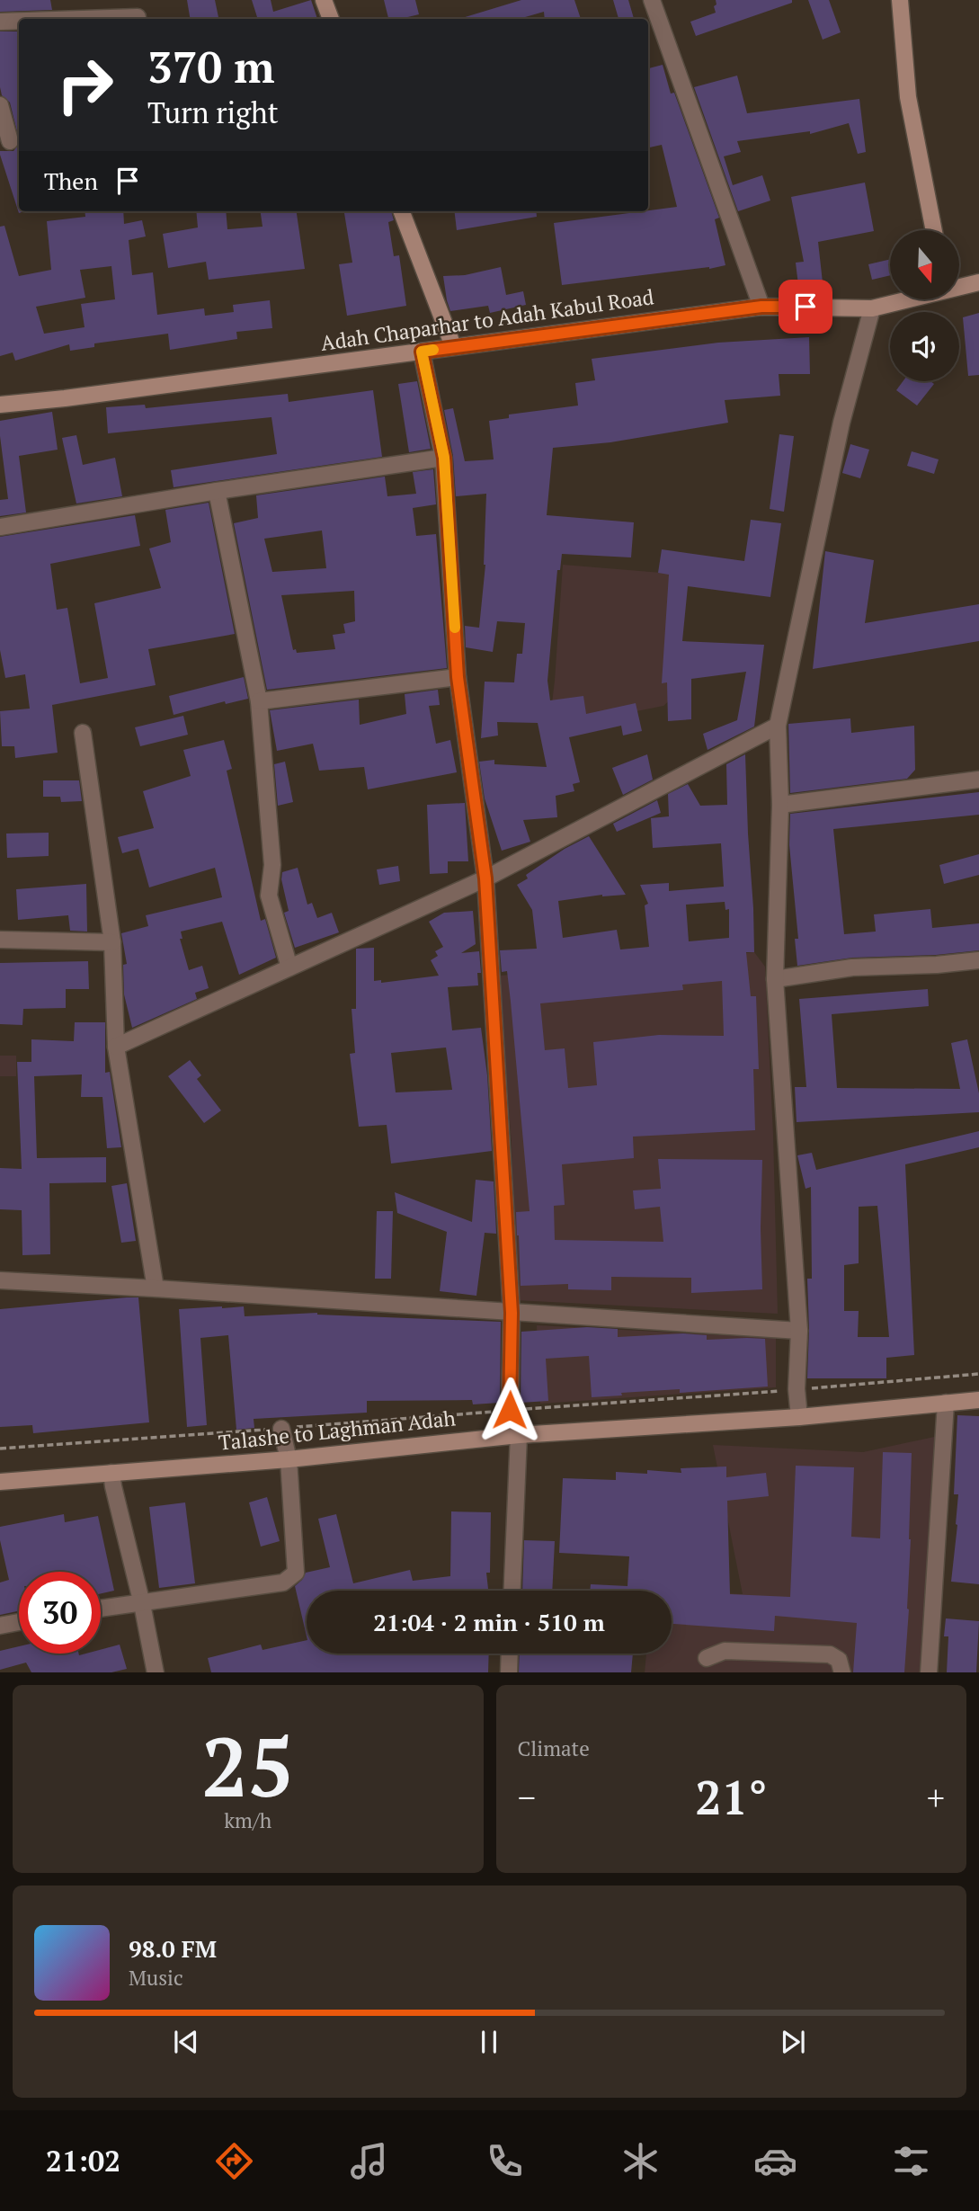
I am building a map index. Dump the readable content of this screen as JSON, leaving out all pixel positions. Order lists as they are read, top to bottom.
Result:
{
  "streets": {
    "main road": ["Adah Chaparhar to Adah Kabul Road", "Talashe to Laghman Adah"]
  },
  "north": "bottom",
  "page": {
    "turn": ["370 m", "Turn right"],
    "then": "Then",
    "limit": "30",
    "trip": "21:04 · 2 min · 510 m",
    "tile": [
      ["25", "km/h"],
      "Climate"
    ],
    "heat": ["−", "21°", "+"],
    "song": ["98.0 FM", "Music"],
    "tabs": "21:02"
  }
}
